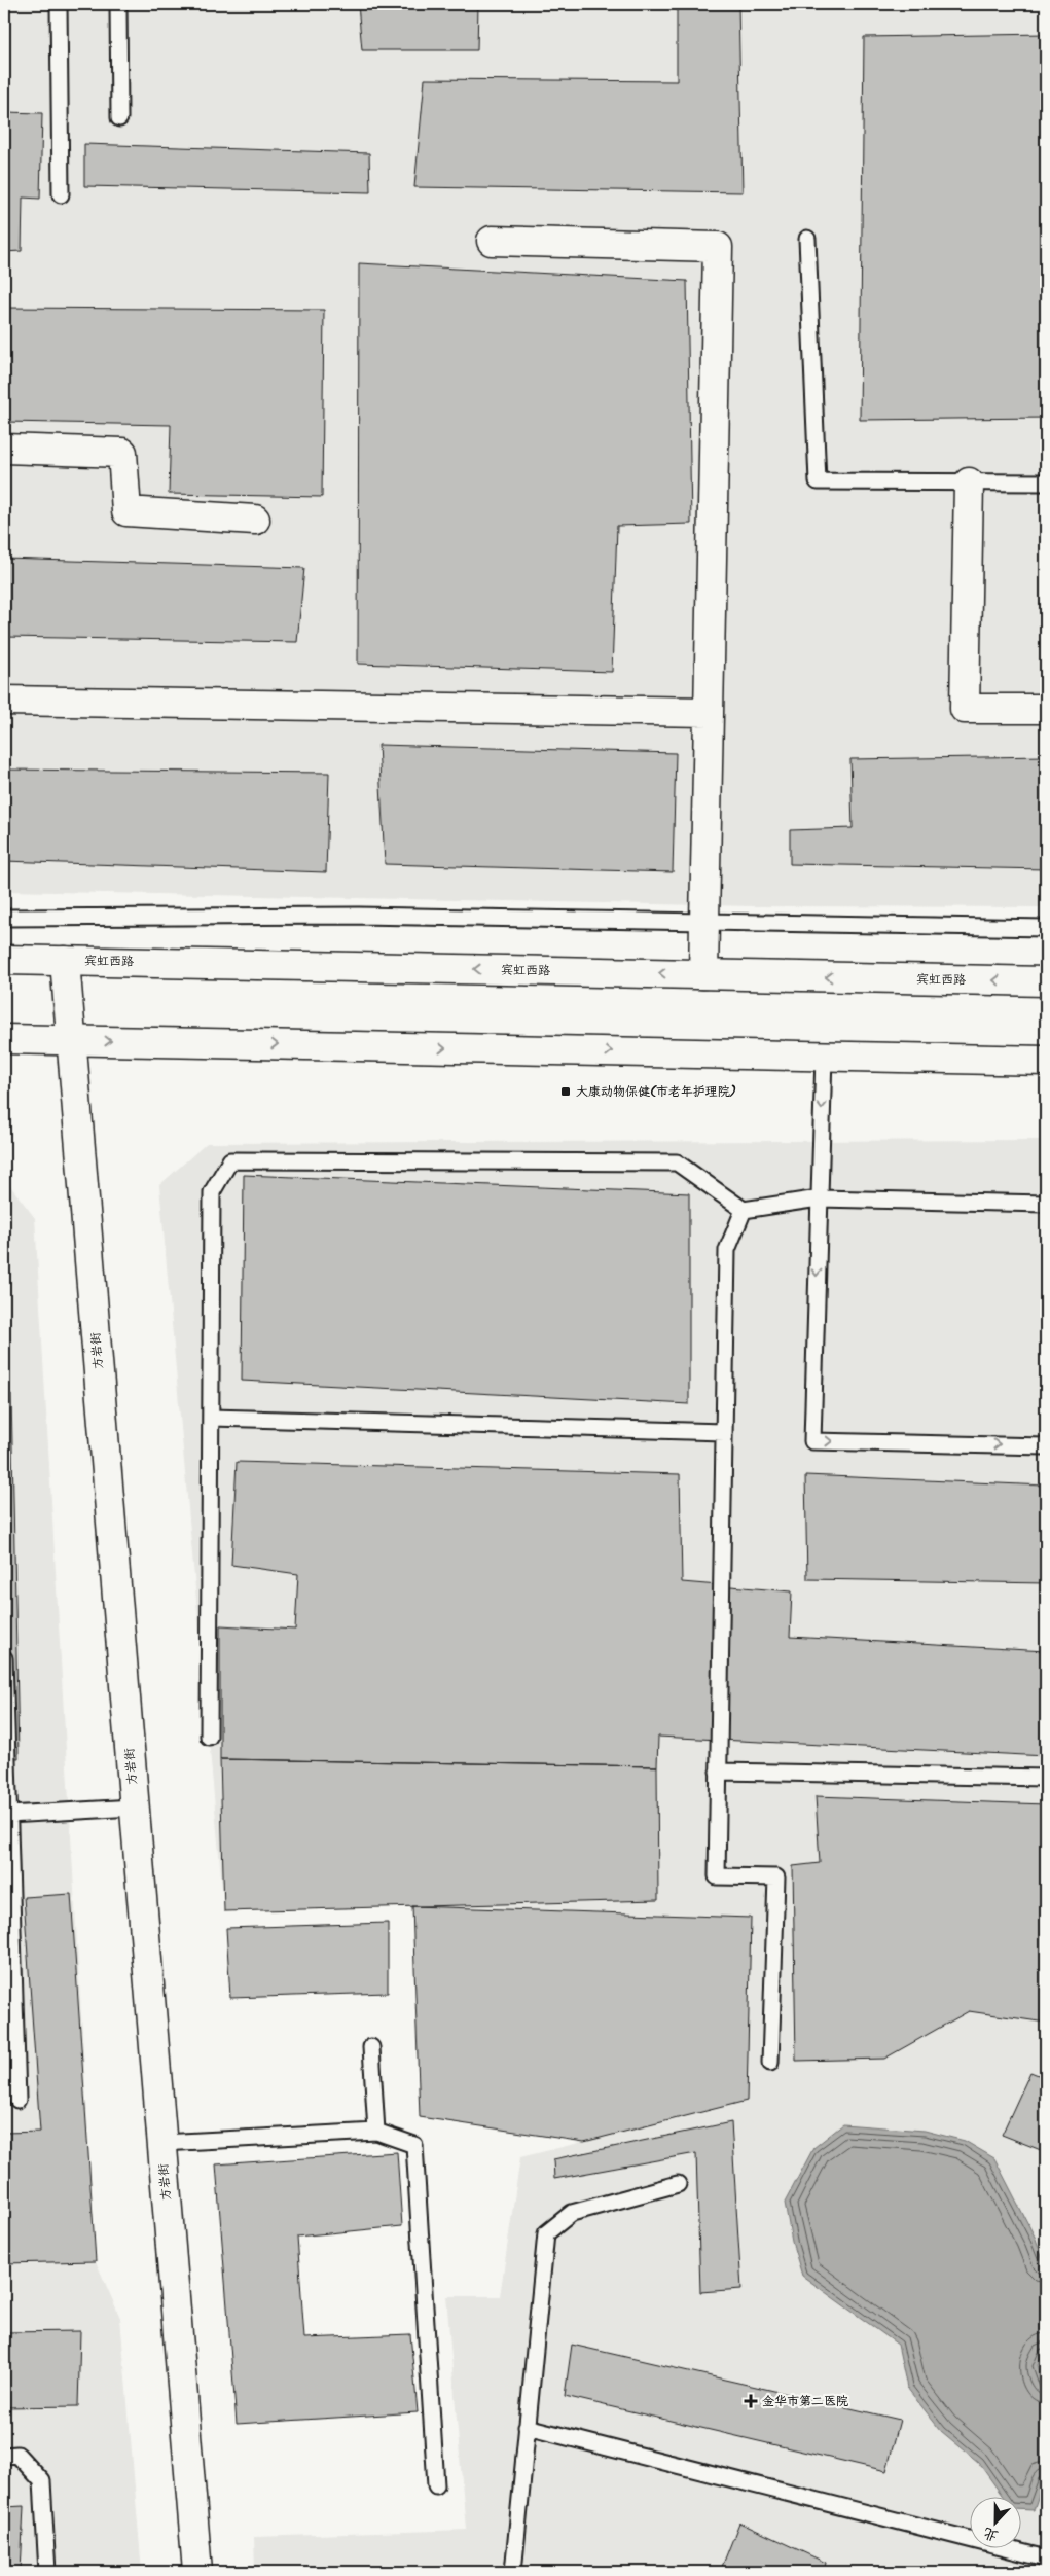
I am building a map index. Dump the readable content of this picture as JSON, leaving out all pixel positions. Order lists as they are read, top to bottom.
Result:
{
  "streets": {
    "street": ["宾虹西路", "方岩街"]
  },
  "crossings": [
    ["宾虹西路", "方岩街"]
  ],
  "places": {
    "transit": ["大康动物保健(市老年护理院)"],
    "health": ["金华市第二医院"]
  },
  "north": "bottom"
}
